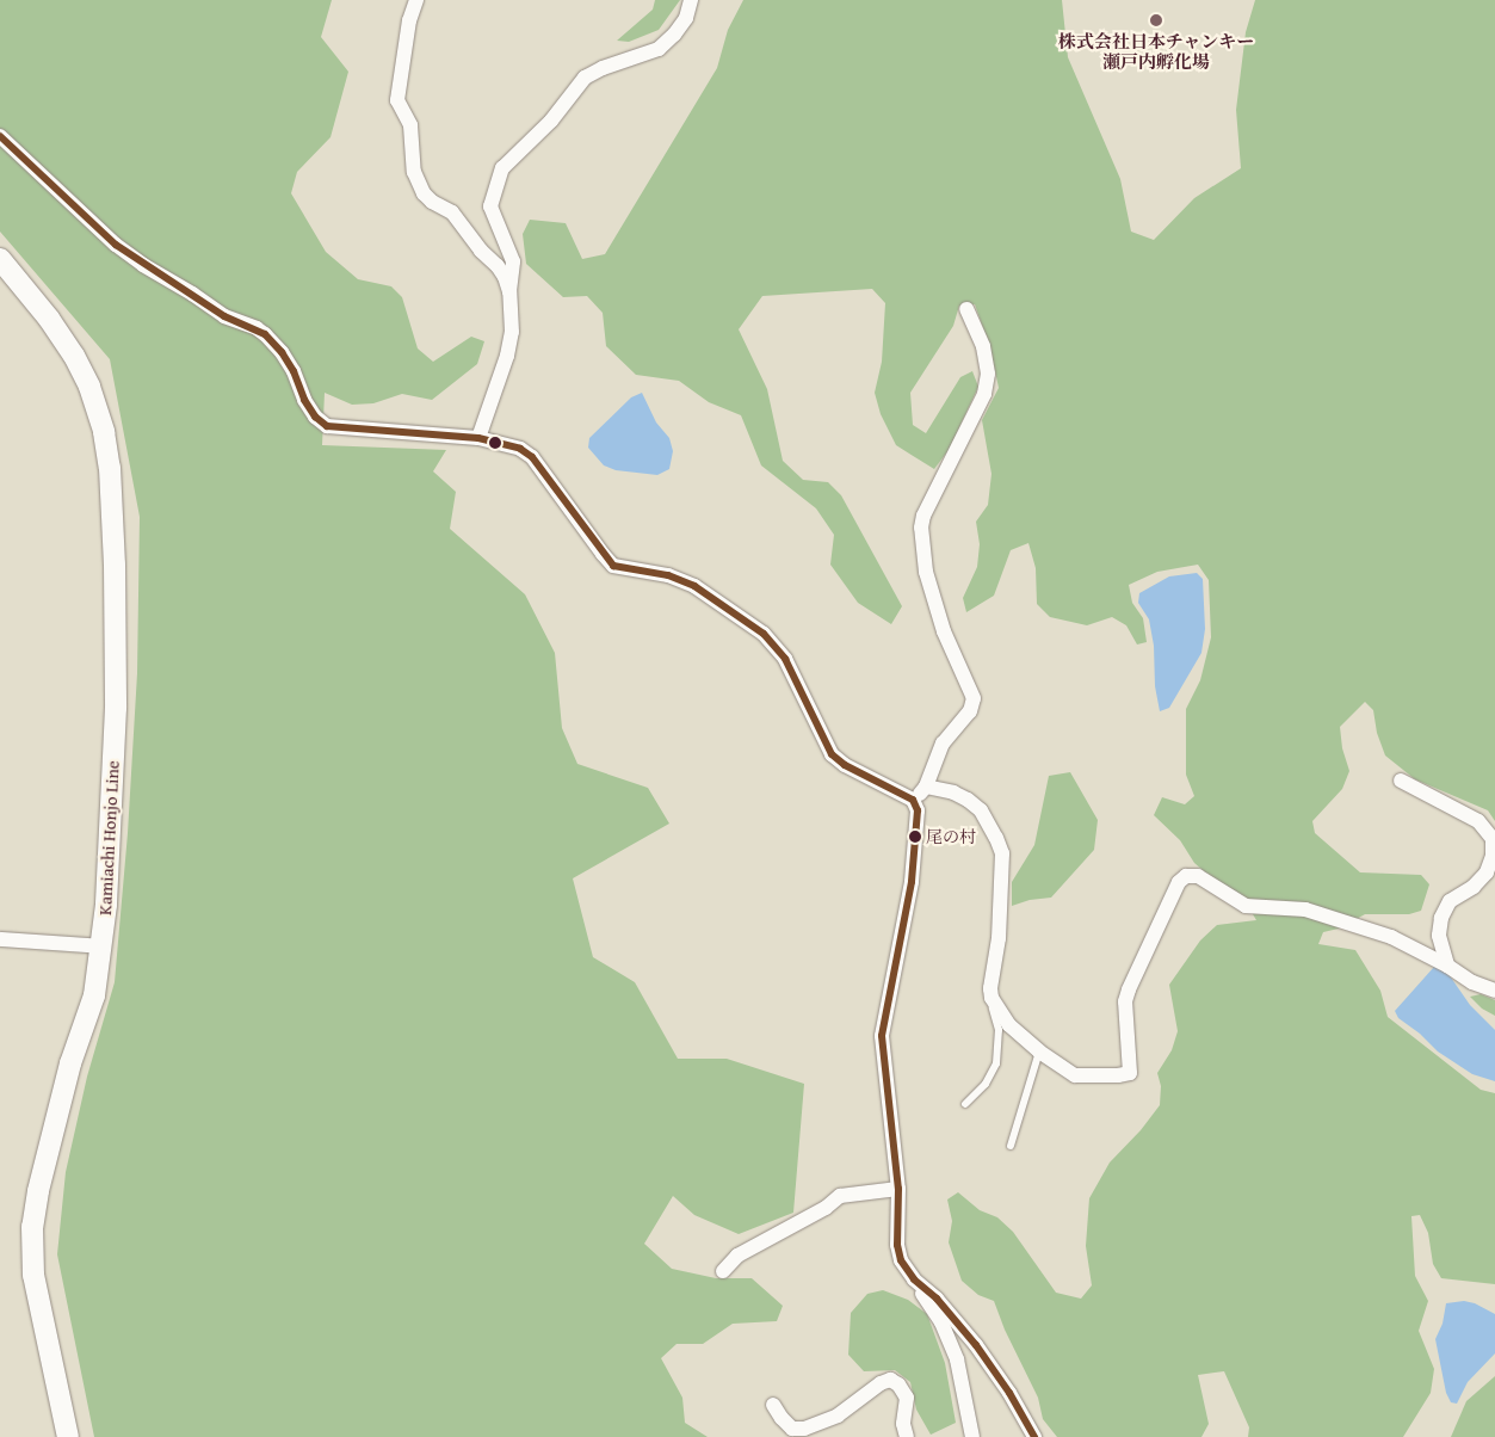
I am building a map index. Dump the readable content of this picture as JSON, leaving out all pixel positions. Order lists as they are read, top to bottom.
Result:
{
  "streets": {
    "main road": ["Kamiachi Honjo Line"]
  },
  "places": ["株式会社日本チャンキー 瀬戸内孵化場", "尾の村"]
}
